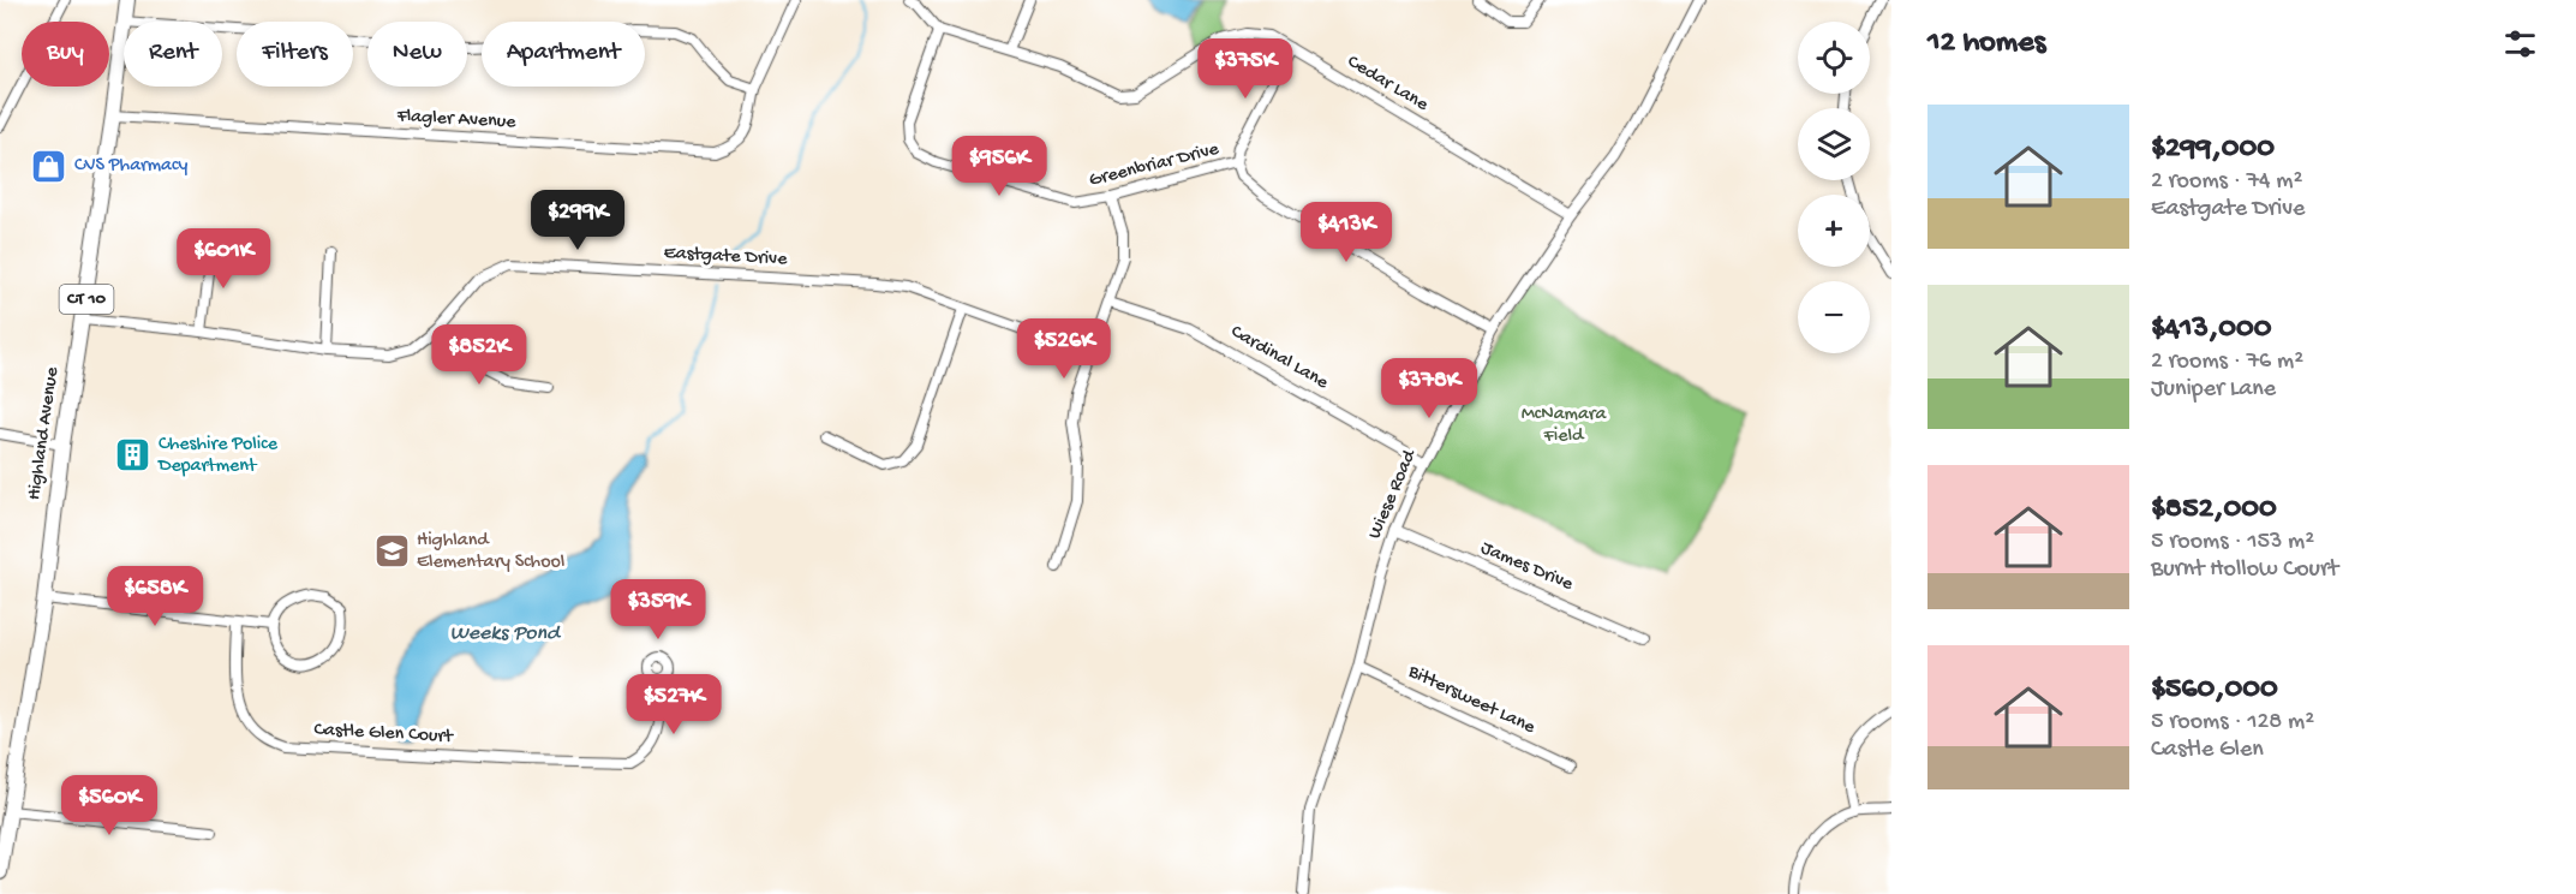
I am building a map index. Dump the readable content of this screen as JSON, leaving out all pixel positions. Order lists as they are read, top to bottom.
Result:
{
  "streets": {
    "highway": ["CT 10", "Highland Avenue"],
    "street": [
      "Cedar Lane",
      "Flagler Avenue",
      "Greenbriar Drive",
      "Eastgate Drive",
      "Cardinal Lane",
      "Wiese Road",
      "James Drive",
      "Bittersweet Lane",
      "Castle Glen Court"
    ]
  },
  "crossings": [
    ["Cedar Lane", "Greenbriar Drive"],
    ["Cedar Lane", "Wiese Road"],
    ["Flagler Avenue", "Highland Avenue"],
    ["Eastgate Drive", "Highland Avenue"],
    ["Cardinal Lane", "Wiese Road"],
    ["Wiese Road", "James Drive"],
    ["Wiese Road", "Bittersweet Lane"]
  ],
  "water": ["Weeks Pond"],
  "parks": ["McNamara Field"],
  "places": {
    "shop": ["CVS Pharmacy"],
    "building": ["Cheshire Police Department"],
    "school or university": ["Highland Elementary School"]
  },
  "page": {
    "heading": "12 homes",
    "map_buttons": ["+", "−"],
    "chip": [
      "Buy",
      "Rent",
      "Filters",
      "New",
      "Apartment"
    ],
    "price": [
      "$375K",
      "$956K",
      "$299K",
      "$413K",
      "$601K",
      "$526K",
      "$852K",
      "$378K",
      "$658K",
      "$359K",
      "$527K",
      "$560K"
    ],
    "list": [
      {
        "name": "$299,000",
        "note": "2 rooms · 74 m² · Eastgate Drive"
      },
      {
        "name": "$413,000",
        "note": "2 rooms · 76 m² · Juniper Lane"
      },
      {
        "name": "$852,000",
        "note": "5 rooms · 153 m² · Burnt Hollow Court"
      },
      {
        "name": "$560,000",
        "note": "5 rooms · 128 m² · Castle Glen"
      }
    ]
  }
}
